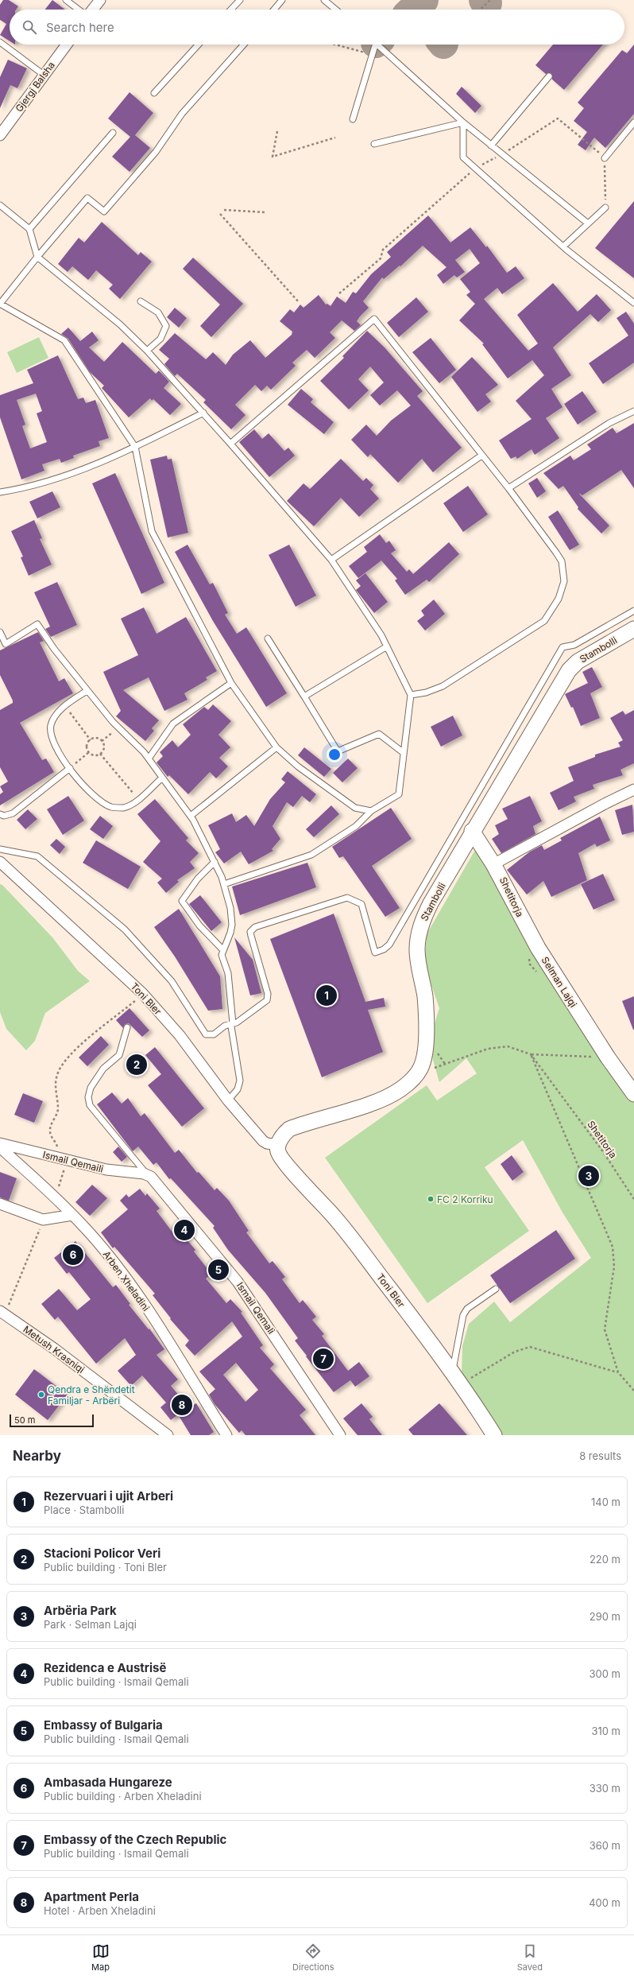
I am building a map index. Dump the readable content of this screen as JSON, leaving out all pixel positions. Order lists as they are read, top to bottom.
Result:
{
  "streets": {
    "street": [
      "Gjergj Balsha",
      "Stambolli",
      "Selman Lajqi",
      "Toni Bler",
      "Ismail Qemaili",
      "Arben Xheladini",
      "Ismail Qemali",
      "Metush Krasniqi"
    ],
    "path": ["Shetitorja"]
  },
  "crossings": [
    ["Stambolli", "Selman Lajqi"],
    ["Stambolli", "Toni Bler"],
    ["Ismail Qemaili", "Ismail Qemali"]
  ],
  "places": ["FC 2 Korriku", "Qendra e Shëndetit Familjar - Arbëri"],
  "scale_bar": "50 m",
  "page": {
    "search": "Search here",
    "pins": [
      "1",
      "2",
      "3",
      "4",
      "6",
      "5",
      "7",
      "8"
    ],
    "scale": "50 m",
    "heading": ["Nearby", "8 results"],
    "list": [
      {
        "mark": "1",
        "name": "Rezervuari i ujit Arberi",
        "note": "Place · Stambolli",
        "value": "140 m"
      },
      {
        "mark": "2",
        "name": "Stacioni Policor Veri",
        "note": "Public building · Toni Bler",
        "value": "220 m"
      },
      {
        "mark": "3",
        "name": "Arbëria Park",
        "note": "Park · Selman Lajqi",
        "value": "290 m"
      },
      {
        "mark": "4",
        "name": "Rezidenca e Austrisë",
        "note": "Public building · Ismail Qemali",
        "value": "300 m"
      },
      {
        "mark": "5",
        "name": "Embassy of Bulgaria",
        "note": "Public building · Ismail Qemali",
        "value": "310 m"
      },
      {
        "mark": "6",
        "name": "Ambasada Hungareze",
        "note": "Public building · Arben Xheladini",
        "value": "330 m"
      },
      {
        "mark": "7",
        "name": "Embassy of the Czech Republic",
        "note": "Public building · Ismail Qemali",
        "value": "360 m"
      },
      {
        "mark": "8",
        "name": "Apartment Perla",
        "note": "Hotel · Arben Xheladini",
        "value": "400 m"
      }
    ],
    "nav": ["Map", "Directions", "Saved"]
  }
}
